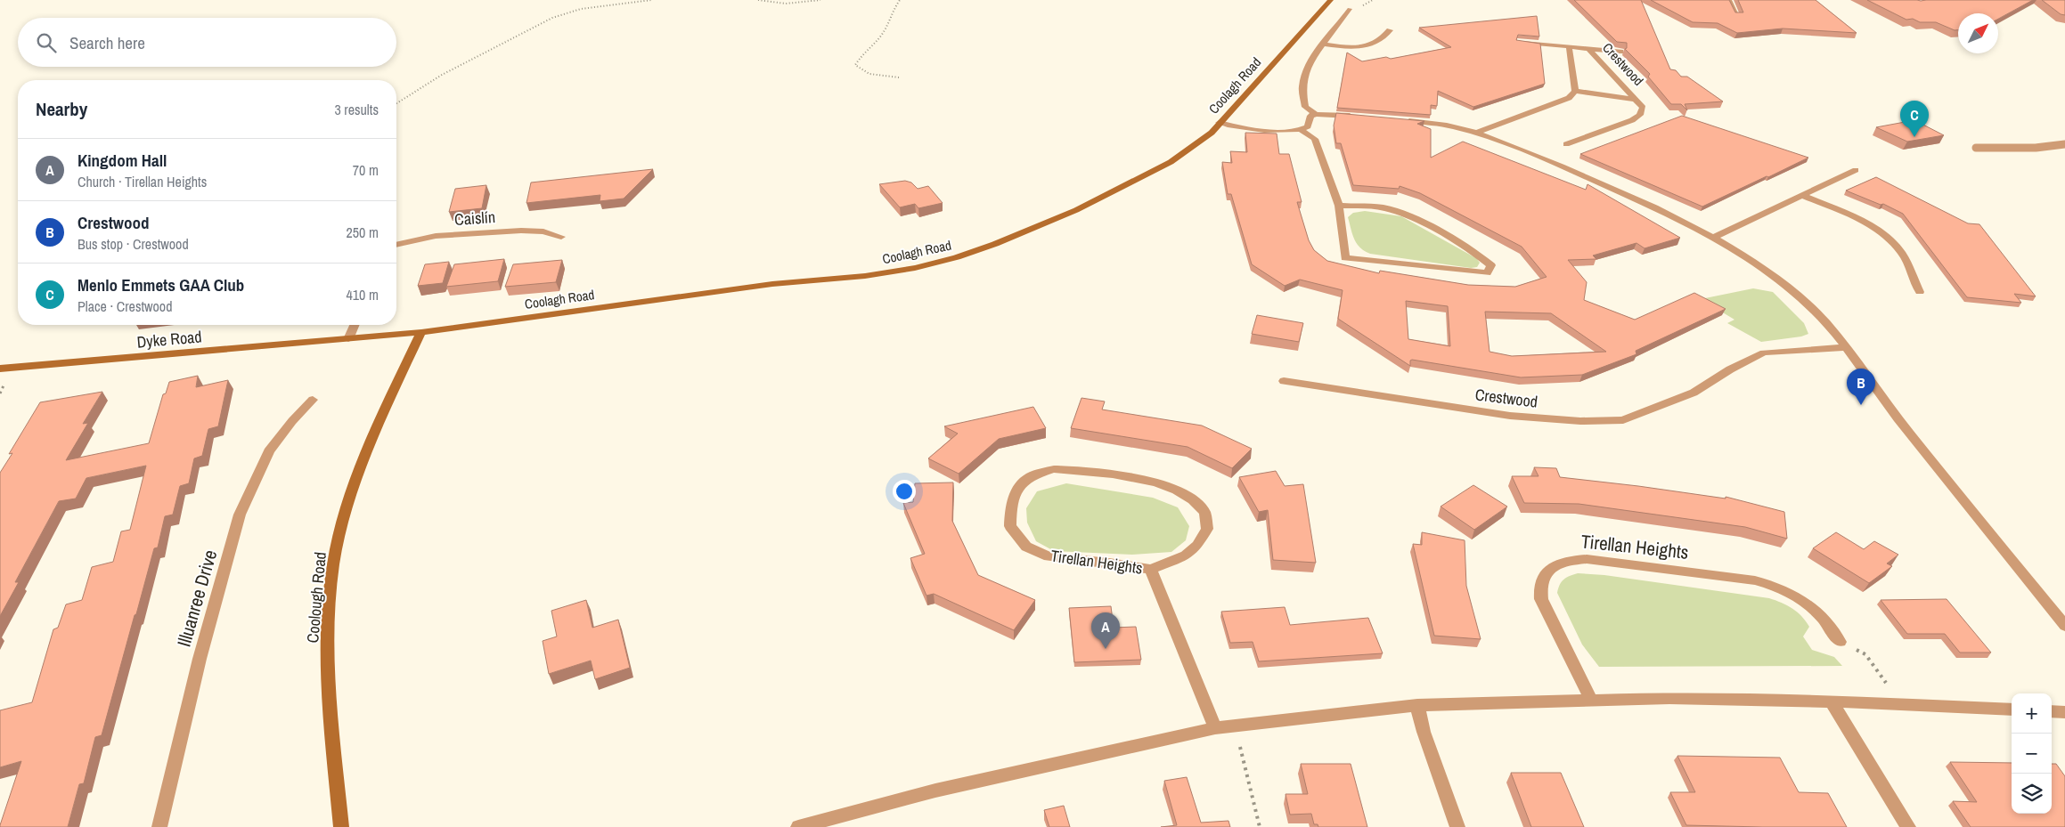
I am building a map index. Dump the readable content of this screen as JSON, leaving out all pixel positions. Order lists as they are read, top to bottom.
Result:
{
  "streets": {
    "street": [
      "Crestwood",
      "Coolagh Road",
      "Caislín",
      "Dyke Road",
      "Tirellan Heights",
      "Coolough Road",
      "Illuanree Drive"
    ]
  },
  "crossings": [
    ["Coolagh Road", "Dyke Road"],
    ["Coolagh Road", "Coolough Road"],
    ["Dyke Road", "Coolough Road"]
  ],
  "north": "top right",
  "page": {
    "search": "Search here",
    "heading": ["Nearby", "3 results"],
    "pins": ["C", "B", "A"],
    "list": [
      {
        "mark": "A",
        "name": "Kingdom Hall",
        "note": "Church · Tirellan Heights",
        "value": "70 m"
      },
      {
        "mark": "B",
        "name": "Crestwood",
        "note": "Bus stop · Crestwood",
        "value": "250 m"
      },
      {
        "mark": "C",
        "name": "Menlo Emmets GAA Club",
        "note": "Place · Crestwood",
        "value": "410 m"
      }
    ],
    "map_buttons": ["+", "−"]
  }
}
